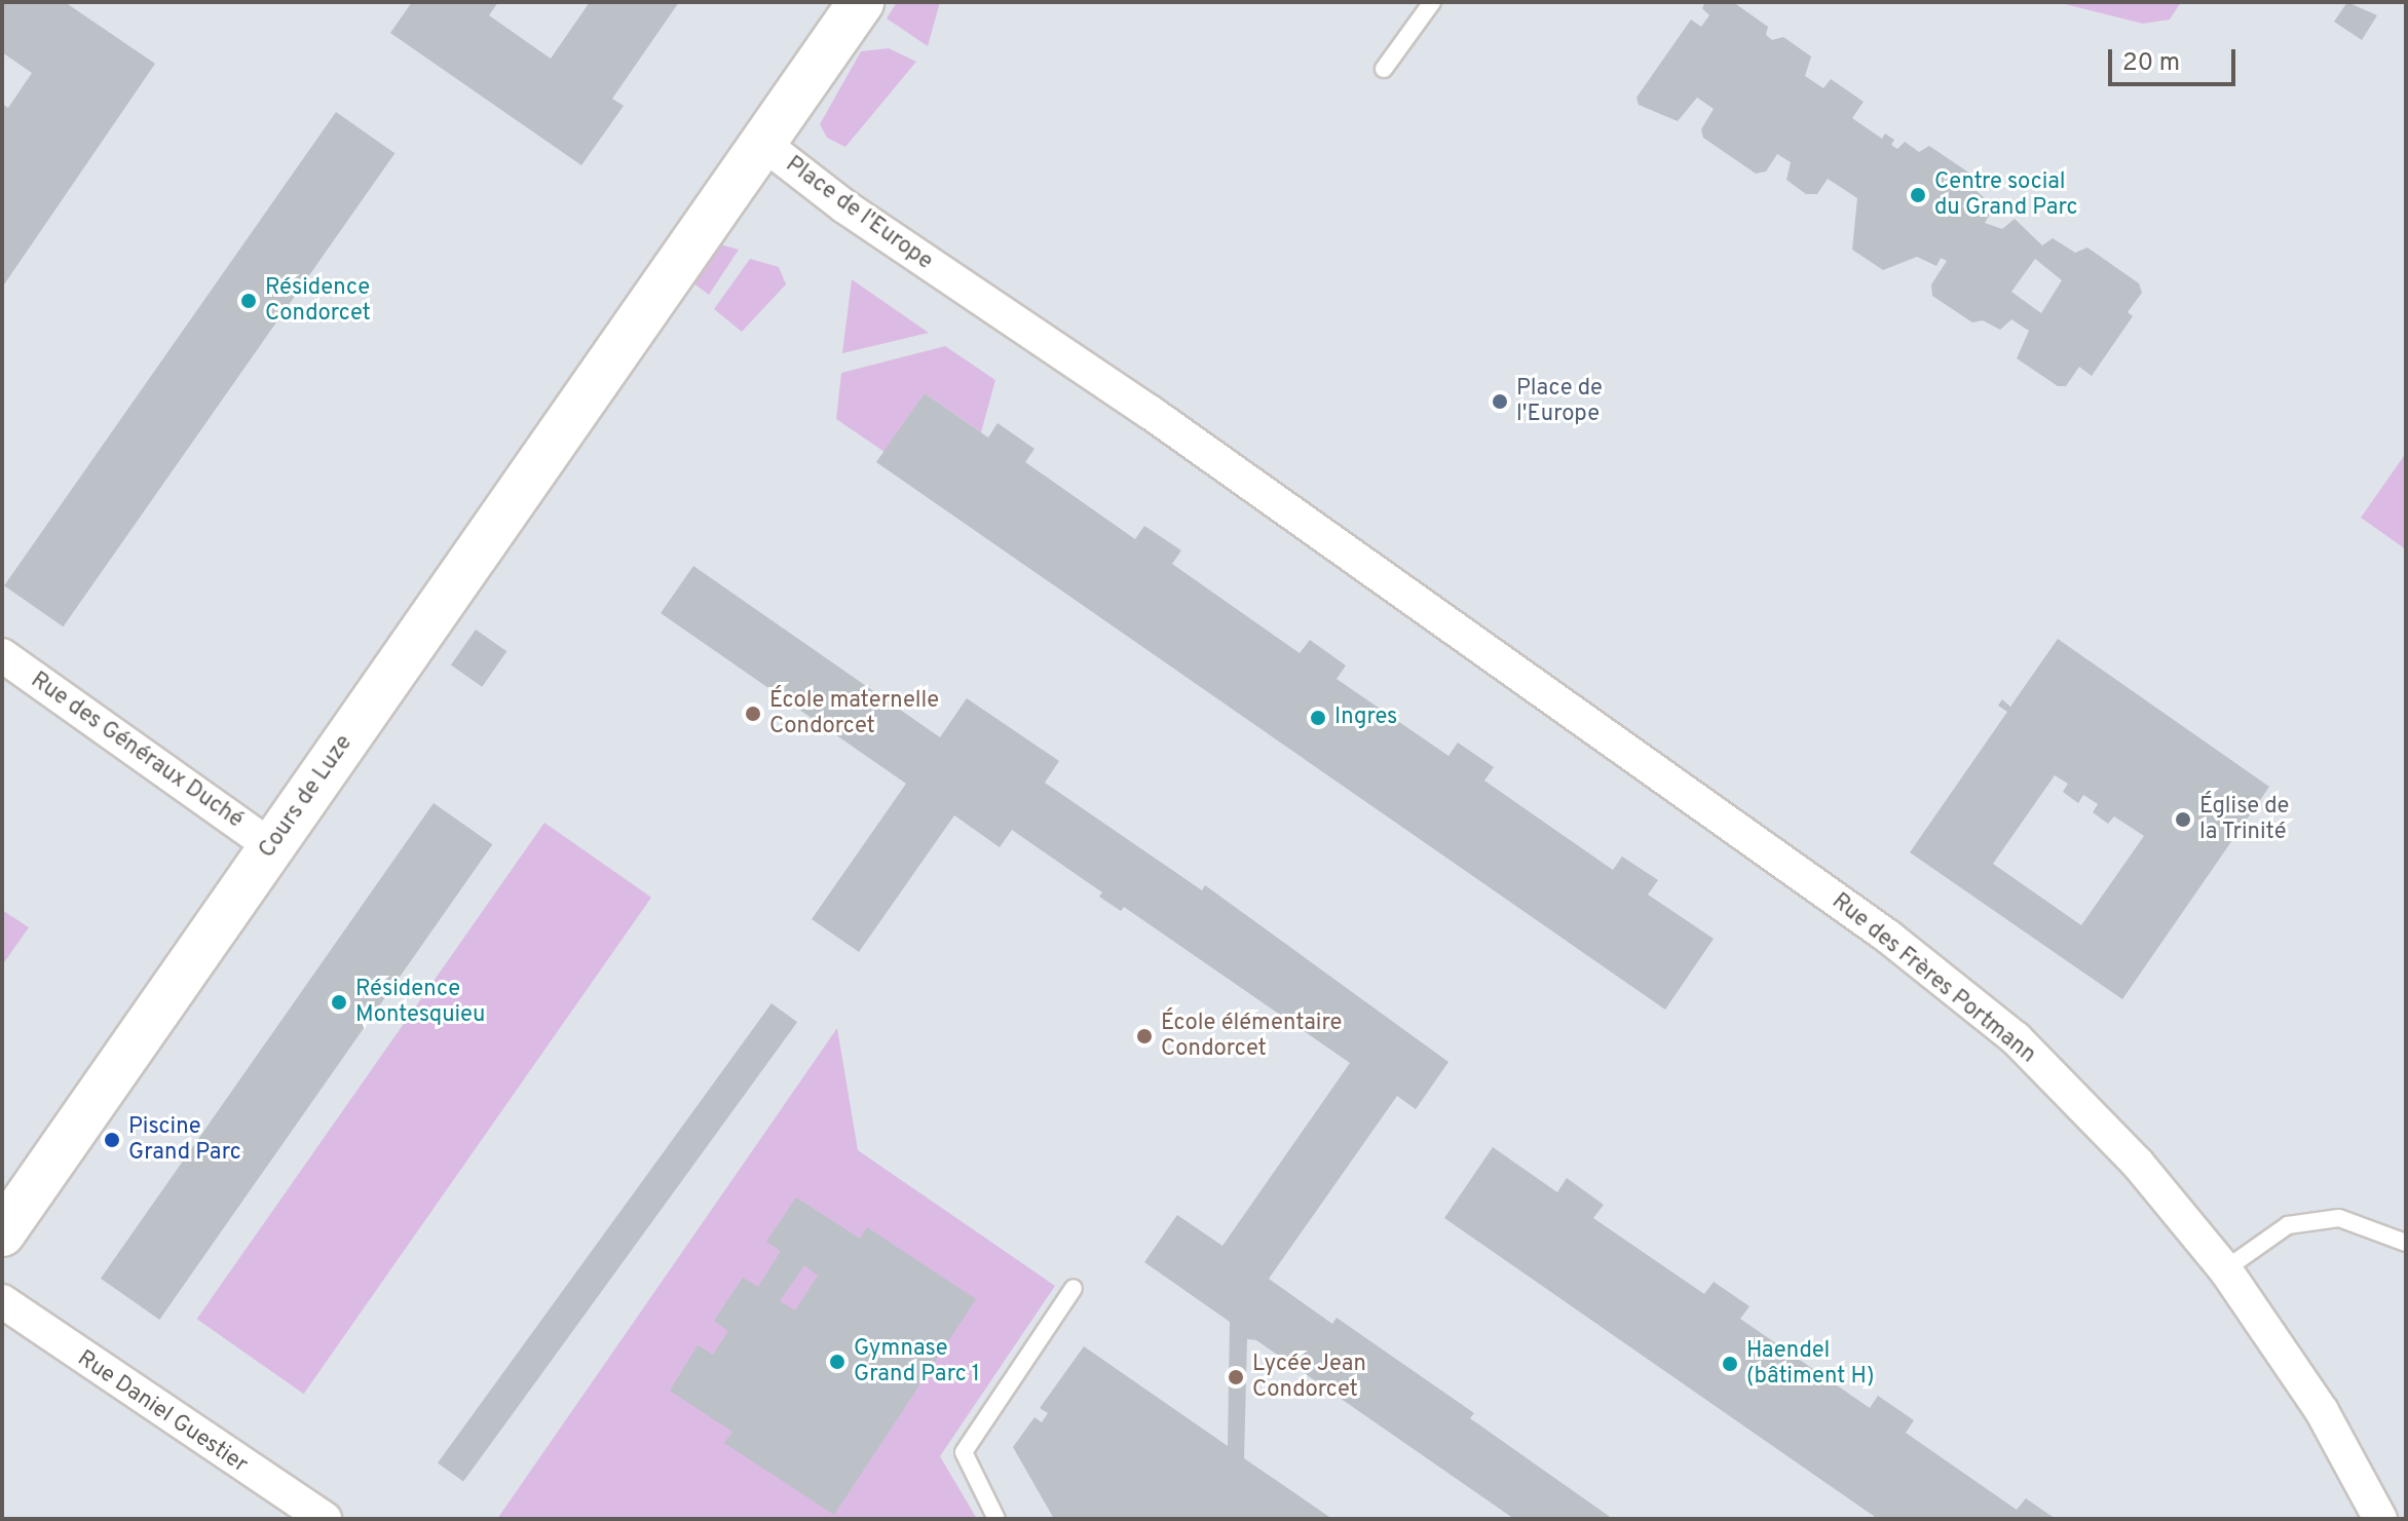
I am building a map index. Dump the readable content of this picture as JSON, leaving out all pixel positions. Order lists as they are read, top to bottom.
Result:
{
  "streets": {
    "street": [
      "Place de l'Europe",
      "Rue des Généraux Duché",
      "Cours de Luze",
      "Rue des Frères Portmann",
      "Rue Daniel Guestier"
    ]
  },
  "crossings": [
    ["Place de l'Europe", "Cours de Luze"],
    ["Place de l'Europe", "Rue des Frères Portmann"],
    ["Rue des Généraux Duché", "Cours de Luze"]
  ],
  "places": [
    "Centre social du Grand Parc",
    "Résidence Condorcet",
    "Place de l'Europe",
    "École maternelle Condorcet",
    "Ingres",
    "Église de la Trinité",
    "Résidence Montesquieu",
    "École élémentaire Condorcet",
    "Piscine Grand Parc",
    "Gymnase Grand Parc 1",
    "Haendel (bâtiment H)",
    "Lycée Jean Condorcet"
  ],
  "scale_bar": "20 m"
}
